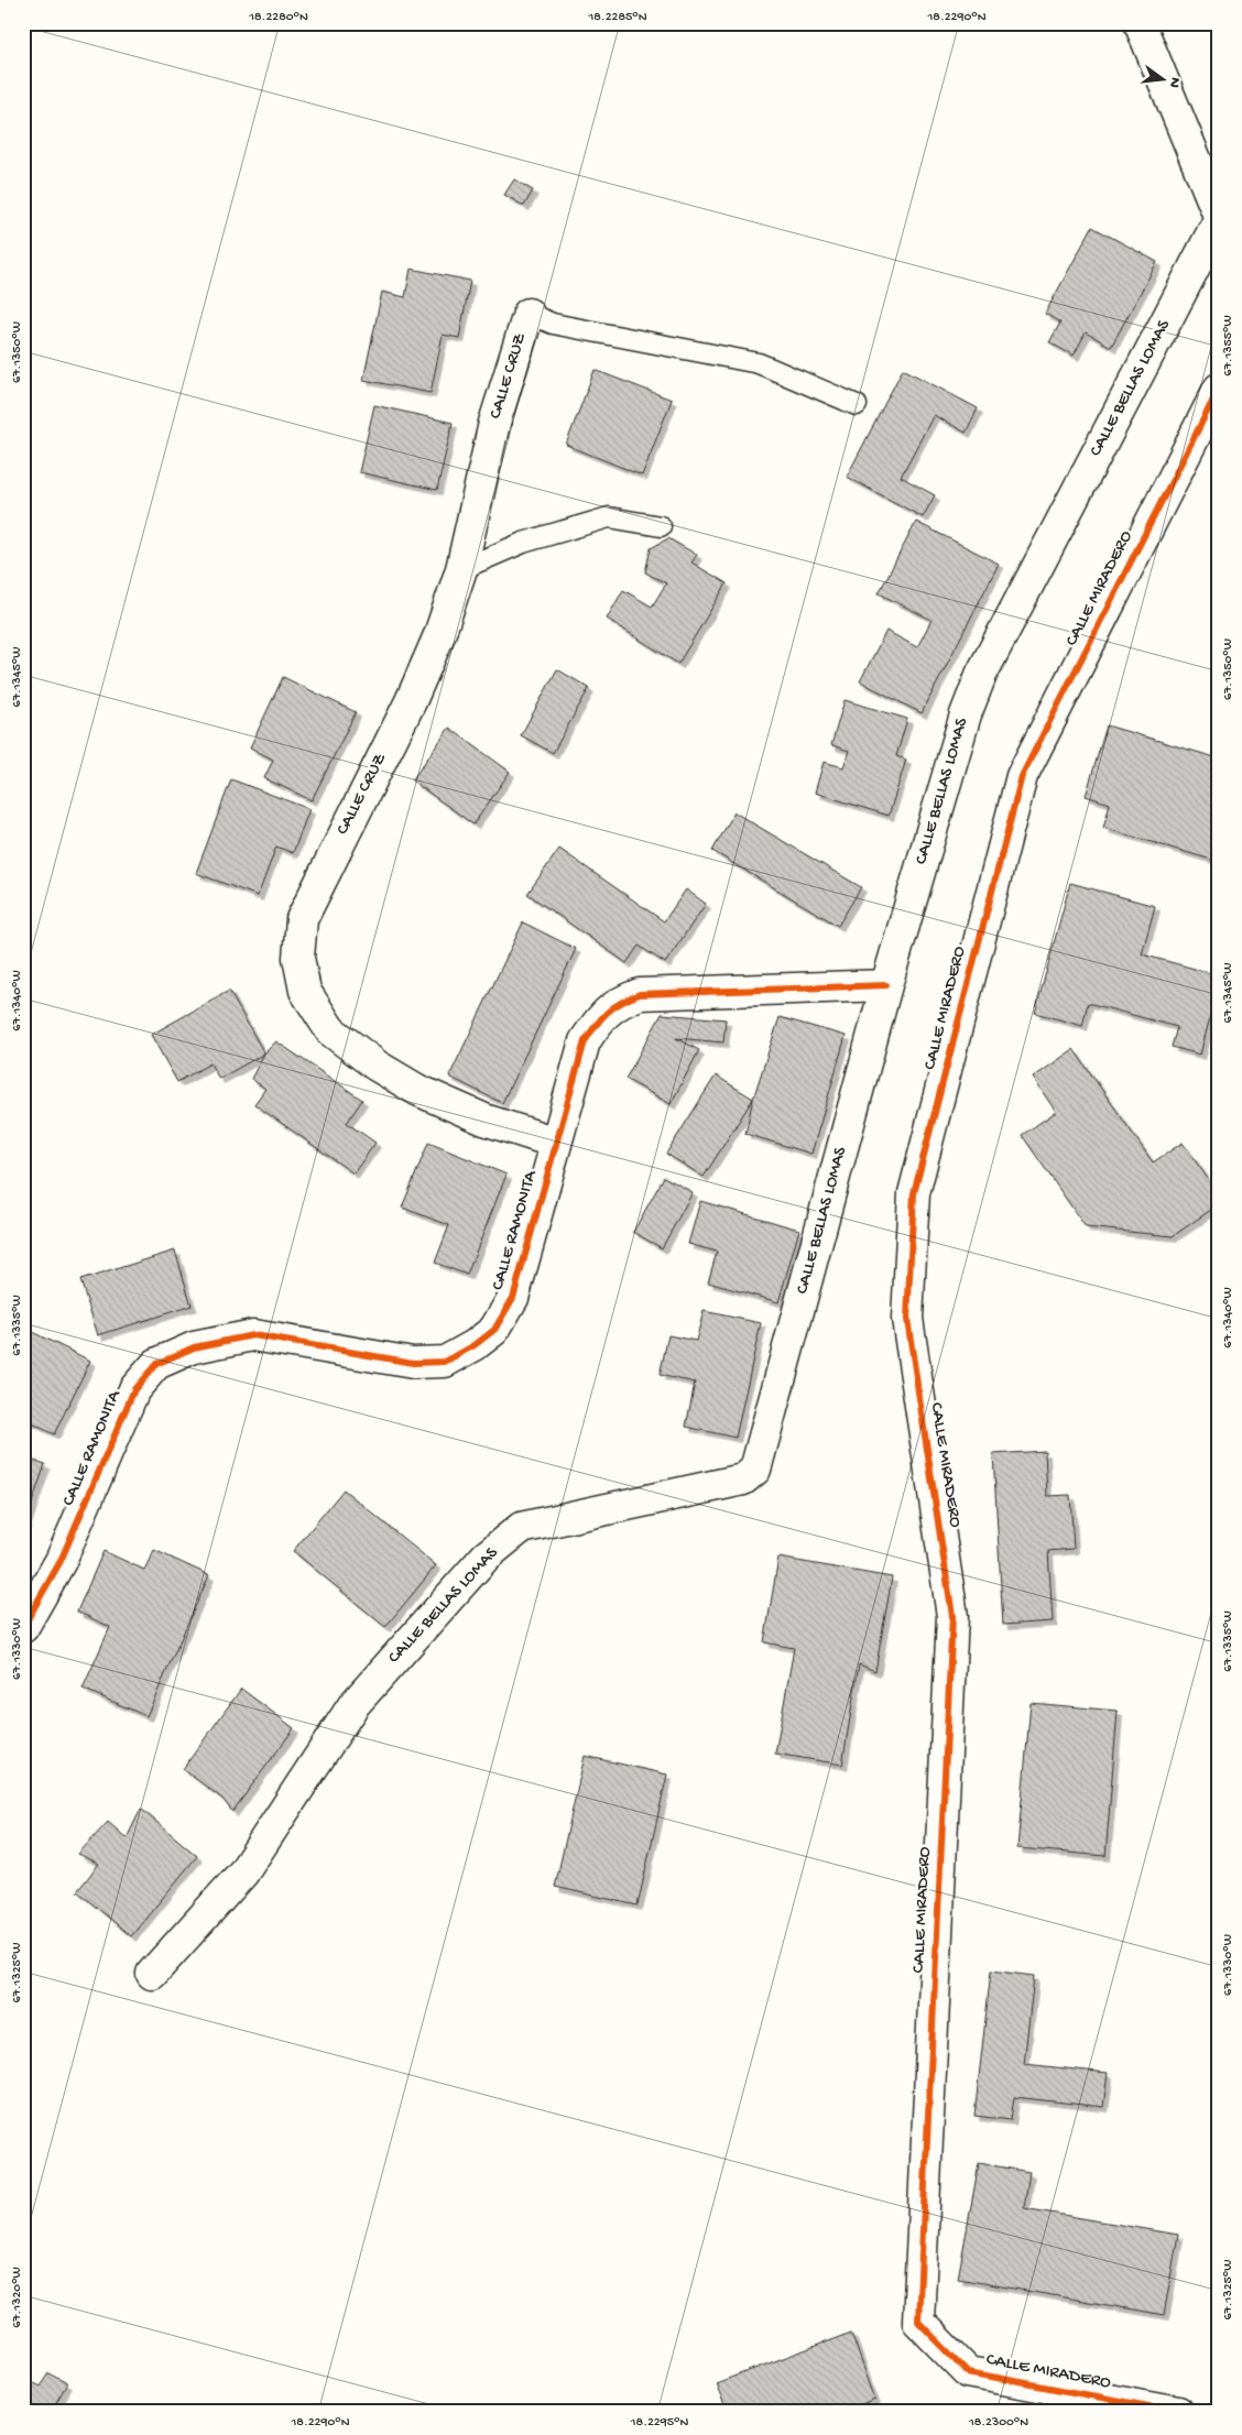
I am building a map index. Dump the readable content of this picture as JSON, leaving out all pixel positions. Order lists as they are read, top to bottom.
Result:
{
  "streets": {
    "street": [
      "CALLE CRUZ",
      "CALLE BELLAS LOMAS",
      "CALLE MIRADERO",
      "CALLE RAMONITA"
    ]
  },
  "crossings": [
    ["CALLE CRUZ", "CALLE RAMONITA"],
    ["CALLE BELLAS LOMAS", "CALLE RAMONITA"]
  ],
  "north": "right",
  "coordinates": [
    "18.2280°N",
    "18.2285°N",
    "18.2290°N",
    "67.1355°W",
    "67.1350°W",
    "67.1345°W",
    "67.1340°W",
    "67.1335°W",
    "67.1330°W",
    "67.1325°W",
    "67.1320°W",
    "18.2295°N",
    "18.2300°N"
  ]
}
